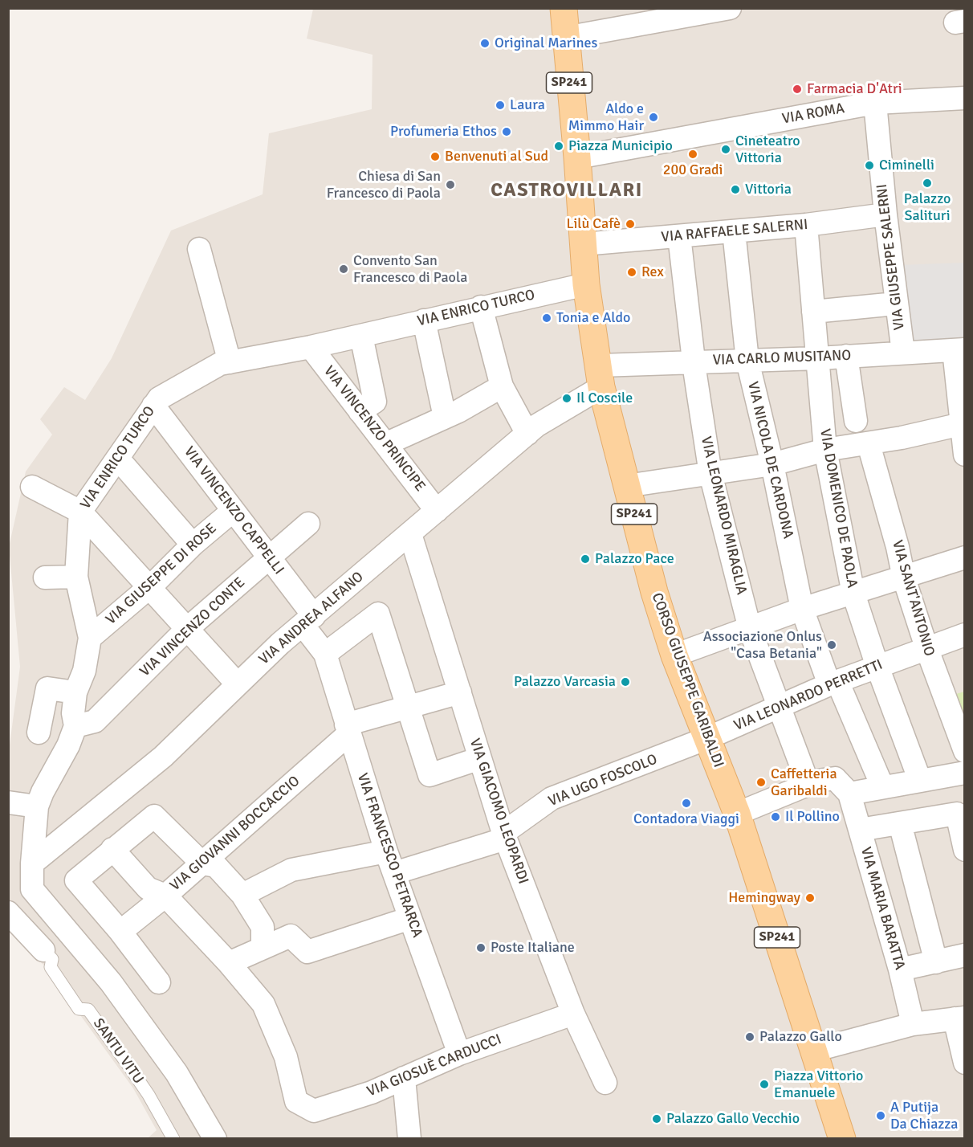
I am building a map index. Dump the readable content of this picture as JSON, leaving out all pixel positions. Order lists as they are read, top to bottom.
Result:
{
  "streets": {
    "main road": ["SP241", "CORSO GIUSEPPE GARIBALDI"],
    "street": [
      "VIA ROMA",
      "VIA RAFFAELE SALERNI",
      "VIA GIUSEPPE SALERNI",
      "VIA ENRICO TURCO",
      "VIA CARLO MUSITANO",
      "VIA VINCENZO PRINCIPE",
      "VIA NICOLA DE CARDONA",
      "VIA DOMENICO DE PAOLA",
      "VIA VINCENZO CAPPELLI",
      "VIA LEONARDO MIRAGLIA",
      "VIA GIUSEPPE DI ROSE",
      "VIA SANT'ANTONIO",
      "VIA ANDREA ALFANO",
      "VIA VINCENZO CONTE",
      "VIA LEONARDO PERRETTI",
      "VIA UGO FOSCOLO",
      "VIA GIACOMO LEOPARDI",
      "VIA GIOVANNI BOCCACCIO",
      "VIA FRANCESCO PETRARCA",
      "VIA MARIA BARATTA",
      "VIA GIOSUÈ CARDUCCI"
    ],
    "lane": ["SANTU VITU"]
  },
  "crossings": [
    ["VIA ROMA", "VIA GIUSEPPE SALERNI"],
    ["VIA ROMA", "CORSO GIUSEPPE GARIBALDI"],
    ["VIA RAFFAELE SALERNI", "VIA GIUSEPPE SALERNI"],
    ["VIA RAFFAELE SALERNI", "VIA NICOLA DE CARDONA"],
    ["VIA RAFFAELE SALERNI", "VIA DOMENICO DE PAOLA"],
    ["VIA RAFFAELE SALERNI", "VIA LEONARDO MIRAGLIA"],
    ["VIA RAFFAELE SALERNI", "CORSO GIUSEPPE GARIBALDI"],
    ["VIA GIUSEPPE SALERNI", "VIA CARLO MUSITANO"],
    ["VIA ENRICO TURCO", "VIA VINCENZO PRINCIPE"],
    ["VIA ENRICO TURCO", "VIA VINCENZO CAPPELLI"],
    ["VIA ENRICO TURCO", "VIA GIUSEPPE DI ROSE"],
    ["VIA ENRICO TURCO", "VIA ANDREA ALFANO"],
    ["VIA ENRICO TURCO", "VIA VINCENZO CONTE"],
    ["VIA ENRICO TURCO", "CORSO GIUSEPPE GARIBALDI"],
    ["VIA CARLO MUSITANO", "VIA NICOLA DE CARDONA"],
    ["VIA CARLO MUSITANO", "VIA DOMENICO DE PAOLA"],
    ["VIA CARLO MUSITANO", "VIA LEONARDO MIRAGLIA"],
    ["VIA CARLO MUSITANO", "VIA ANDREA ALFANO"],
    ["VIA CARLO MUSITANO", "CORSO GIUSEPPE GARIBALDI"],
    ["VIA VINCENZO PRINCIPE", "VIA ANDREA ALFANO"],
    ["VIA NICOLA DE CARDONA", "VIA LEONARDO PERRETTI"],
    ["VIA DOMENICO DE PAOLA", "VIA LEONARDO PERRETTI"],
    ["VIA VINCENZO CAPPELLI", "VIA GIUSEPPE DI ROSE"],
    ["VIA VINCENZO CAPPELLI", "VIA ANDREA ALFANO"],
    ["VIA VINCENZO CAPPELLI", "VIA VINCENZO CONTE"],
    ["VIA VINCENZO CAPPELLI", "VIA FRANCESCO PETRARCA"],
    ["VIA LEONARDO MIRAGLIA", "VIA LEONARDO PERRETTI"],
    ["VIA SANT'ANTONIO", "VIA LEONARDO PERRETTI"],
    ["VIA ANDREA ALFANO", "CORSO GIUSEPPE GARIBALDI"],
    ["VIA ANDREA ALFANO", "VIA GIACOMO LEOPARDI"],
    ["VIA ANDREA ALFANO", "VIA FRANCESCO PETRARCA"],
    ["CORSO GIUSEPPE GARIBALDI", "VIA LEONARDO PERRETTI"],
    ["CORSO GIUSEPPE GARIBALDI", "VIA UGO FOSCOLO"],
    ["VIA LEONARDO PERRETTI", "VIA UGO FOSCOLO"],
    ["VIA UGO FOSCOLO", "VIA GIACOMO LEOPARDI"],
    ["VIA UGO FOSCOLO", "VIA FRANCESCO PETRARCA"],
    ["VIA GIACOMO LEOPARDI", "VIA GIOSUÈ CARDUCCI"],
    ["VIA GIOVANNI BOCCACCIO", "VIA FRANCESCO PETRARCA"],
    ["VIA FRANCESCO PETRARCA", "VIA GIOSUÈ CARDUCCI"]
  ],
  "districts": ["CASTROVILLARI"],
  "places": [
    "Original Marines",
    "Farmacia D'Atri",
    "Laura",
    "Aldo e Mimmo Hair",
    "Profumeria Ethos",
    "Piazza Municipio",
    "Cineteatro Vittoria",
    "200 Gradi",
    "Benvenuti al Sud",
    "Ciminelli",
    "Palazzo Salituri",
    "Chiesa di San Francesco di Paola",
    "Vittoria",
    "Lilù Cafè",
    "Convento San Francesco di Paola",
    "Rex",
    "Tonia e Aldo",
    "Il Coscile",
    "Palazzo Pace",
    "Associazione Onlus \"Casa Betania\"",
    "Palazzo Varcasia",
    "Caffetteria Garibaldi",
    "Contadora Viaggi",
    "Il Pollino",
    "Hemingway",
    "Poste Italiane",
    "Palazzo Gallo",
    "Piazza Vittorio Emanuele",
    "A Putija Da Chiazza",
    "Palazzo Gallo Vecchio"
  ]
}
